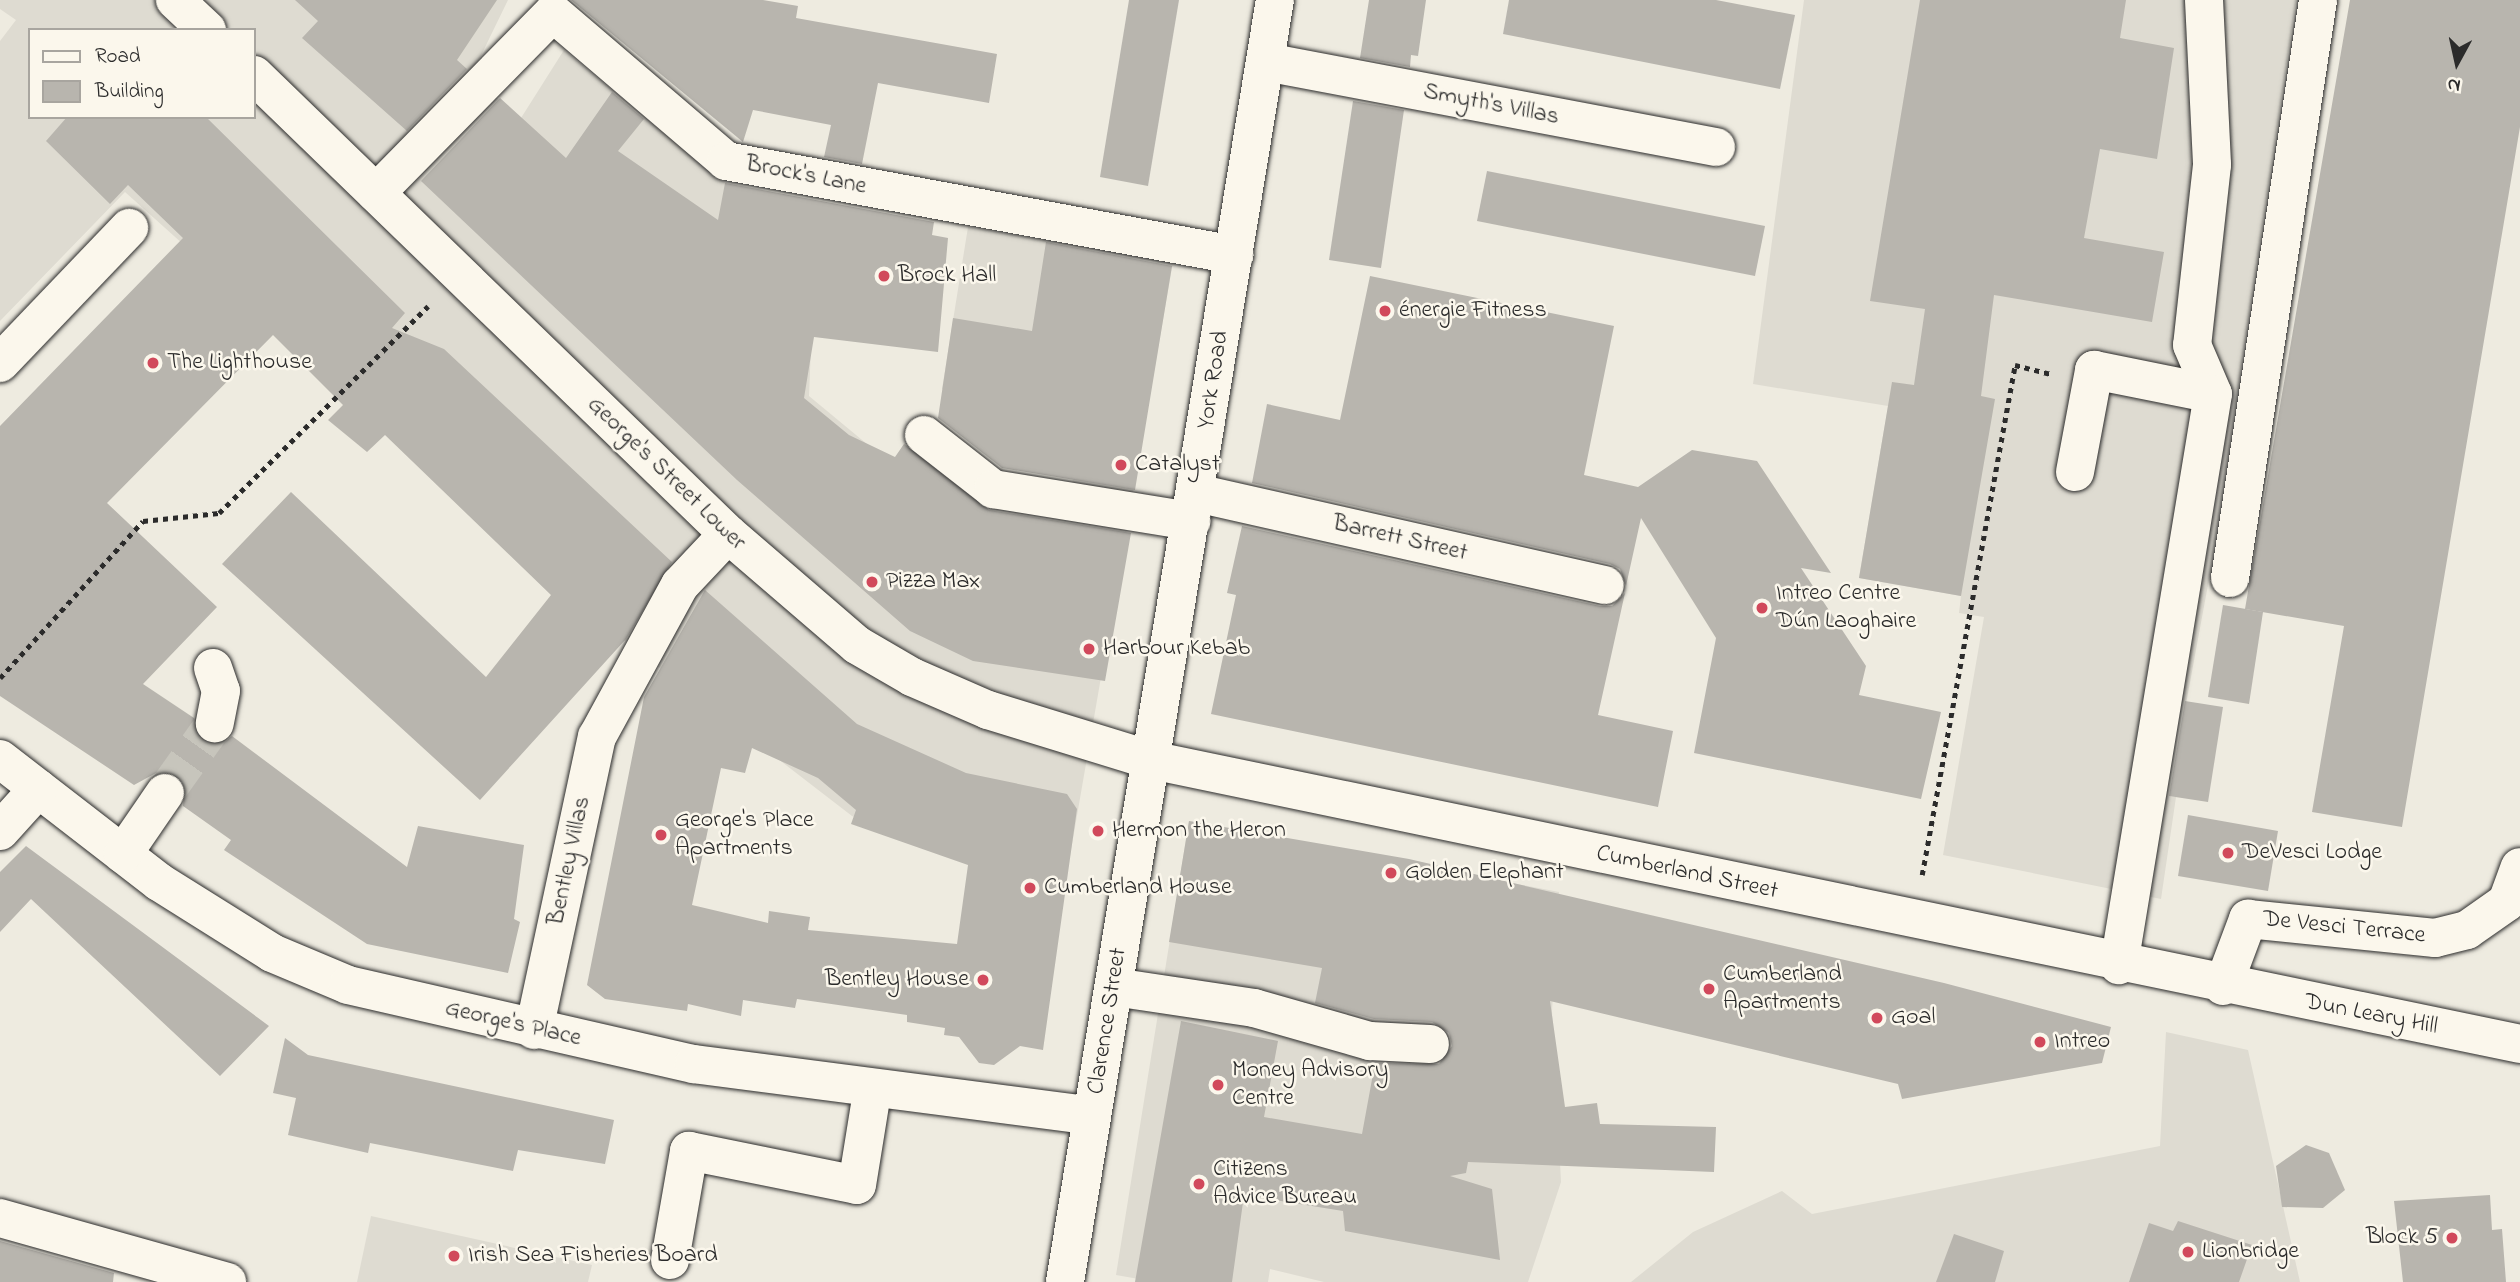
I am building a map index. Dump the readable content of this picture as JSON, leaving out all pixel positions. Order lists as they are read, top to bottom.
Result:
{
  "streets": {
    "street": [
      "Smyth's Villas",
      "Brock's Lane",
      "York Road",
      "George's Street Lower",
      "Barrett Street",
      "Bentley Villas",
      "Cumberland Street",
      "De Vesci Terrace",
      "Dun Leary Hill",
      "Clarence Street",
      "George's Place"
    ]
  },
  "crossings": [
    ["Smyth's Villas", "York Road"],
    ["Brock's Lane", "York Road"],
    ["Brock's Lane", "George's Street Lower"],
    ["York Road", "George's Street Lower"],
    ["York Road", "Barrett Street"],
    ["York Road", "Cumberland Street"],
    ["York Road", "Clarence Street"],
    ["George's Street Lower", "Bentley Villas"],
    ["George's Street Lower", "Cumberland Street"],
    ["George's Street Lower", "Clarence Street"],
    ["Bentley Villas", "George's Place"],
    ["Cumberland Street", "De Vesci Terrace"],
    ["Cumberland Street", "Dun Leary Hill"],
    ["Cumberland Street", "Clarence Street"],
    ["De Vesci Terrace", "Dun Leary Hill"],
    ["Clarence Street", "George's Place"]
  ],
  "places": [
    "Brock Hall",
    "énergie Fitness",
    "The Lighthouse",
    "Catalyst",
    "Pizza Max",
    "Intreo Centre Dún Laoghaire",
    "Harbour Kebab",
    "Hermon the Heron",
    "George's Place Apartments",
    "DeVesci Lodge",
    "Golden Elephant",
    "Cumberland House",
    "Bentley House",
    "Cumberland Apartments",
    "Goal",
    "Intreo",
    "Money Advisory Centre",
    "Citizens Advice Bureau",
    "Block 5",
    "Lionbridge",
    "Irish Sea Fisheries Board"
  ],
  "legend": ["Road", "Building"],
  "north": "bottom"
}
